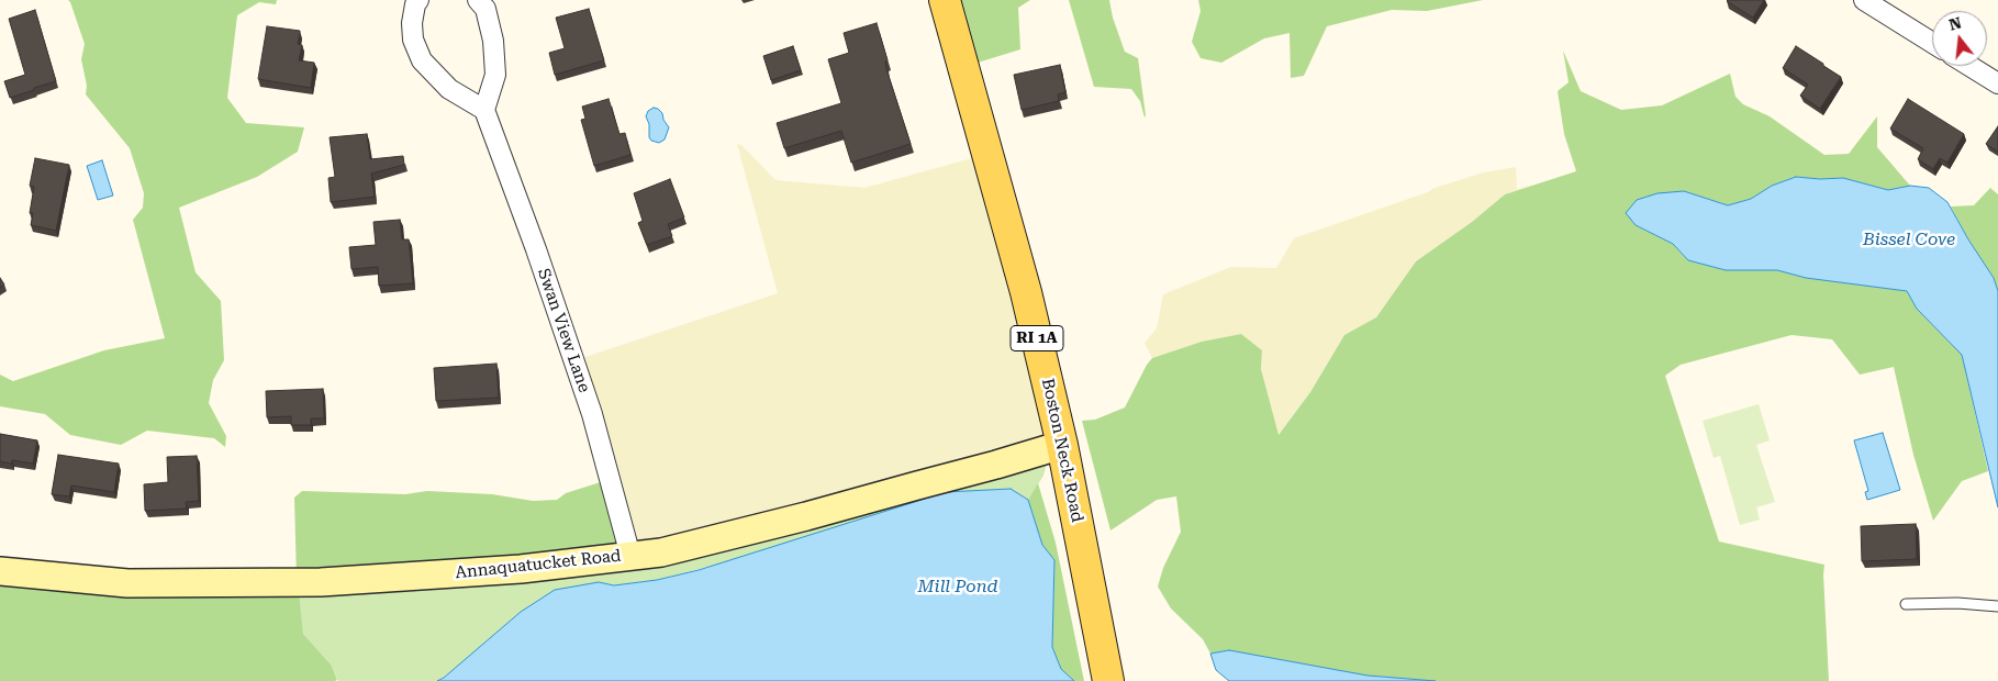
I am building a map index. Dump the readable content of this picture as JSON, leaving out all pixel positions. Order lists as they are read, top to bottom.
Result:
{
  "streets": {
    "main road": ["RI 1A", "Boston Neck Road"],
    "street": ["Swan View Lane", "Annaquatucket Road"]
  },
  "crossings": [
    ["Swan View Lane", "Annaquatucket Road"],
    ["Boston Neck Road", "Annaquatucket Road"]
  ],
  "water": ["Bissel Cove", "Mill Pond"],
  "north": "top"
}
